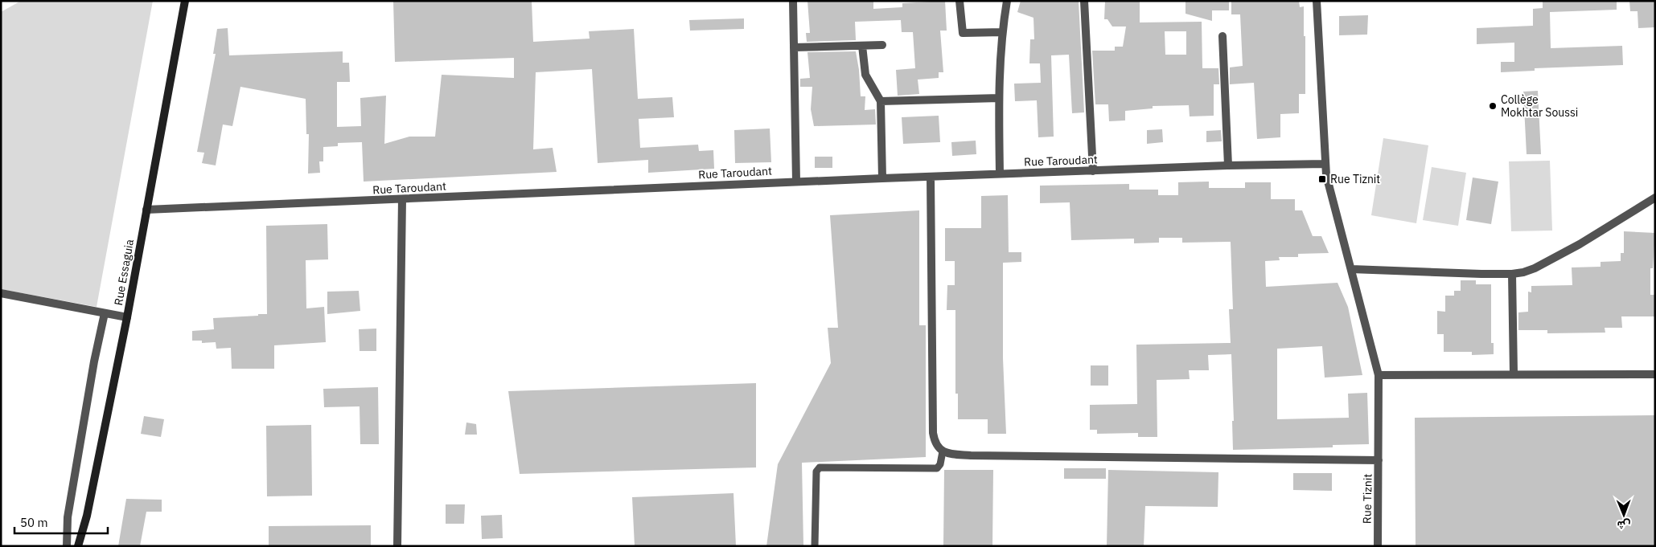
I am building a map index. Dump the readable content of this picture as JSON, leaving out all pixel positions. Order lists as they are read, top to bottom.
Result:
{
  "streets": {
    "street": ["Rue Taroudant", "Rue Essaguia", "Rue Tiznit"]
  },
  "crossings": [
    ["Rue Taroudant", "Rue Essaguia"],
    ["Rue Taroudant", "Rue Tiznit"]
  ],
  "places": {
    "other": ["Collège Mokhtar Soussi"],
    "transit": ["Rue Tiznit"]
  },
  "scale_bar": "50 m",
  "north": "bottom"
}
